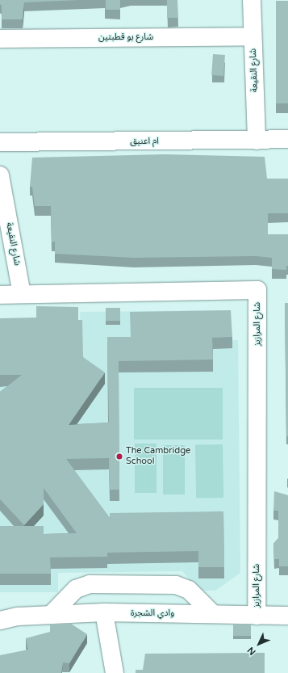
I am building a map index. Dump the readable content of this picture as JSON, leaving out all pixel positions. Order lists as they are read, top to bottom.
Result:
{
  "streets": {
    "street": [
      "شارع بو قطبتين",
      "شارع النقيعة",
      "ام اعنيق",
      "شارع المرازيز",
      "وادي الشجرة"
    ]
  },
  "crossings": [
    ["شارع بو قطبتين", "شارع النقيعة"],
    ["شارع النقيعة", "ام اعنيق"],
    ["شارع النقيعة", "شارع المرازيز"],
    ["شارع المرازيز", "وادي الشجرة"]
  ],
  "places": ["The Cambridge School"],
  "north": "bottom left"
}
